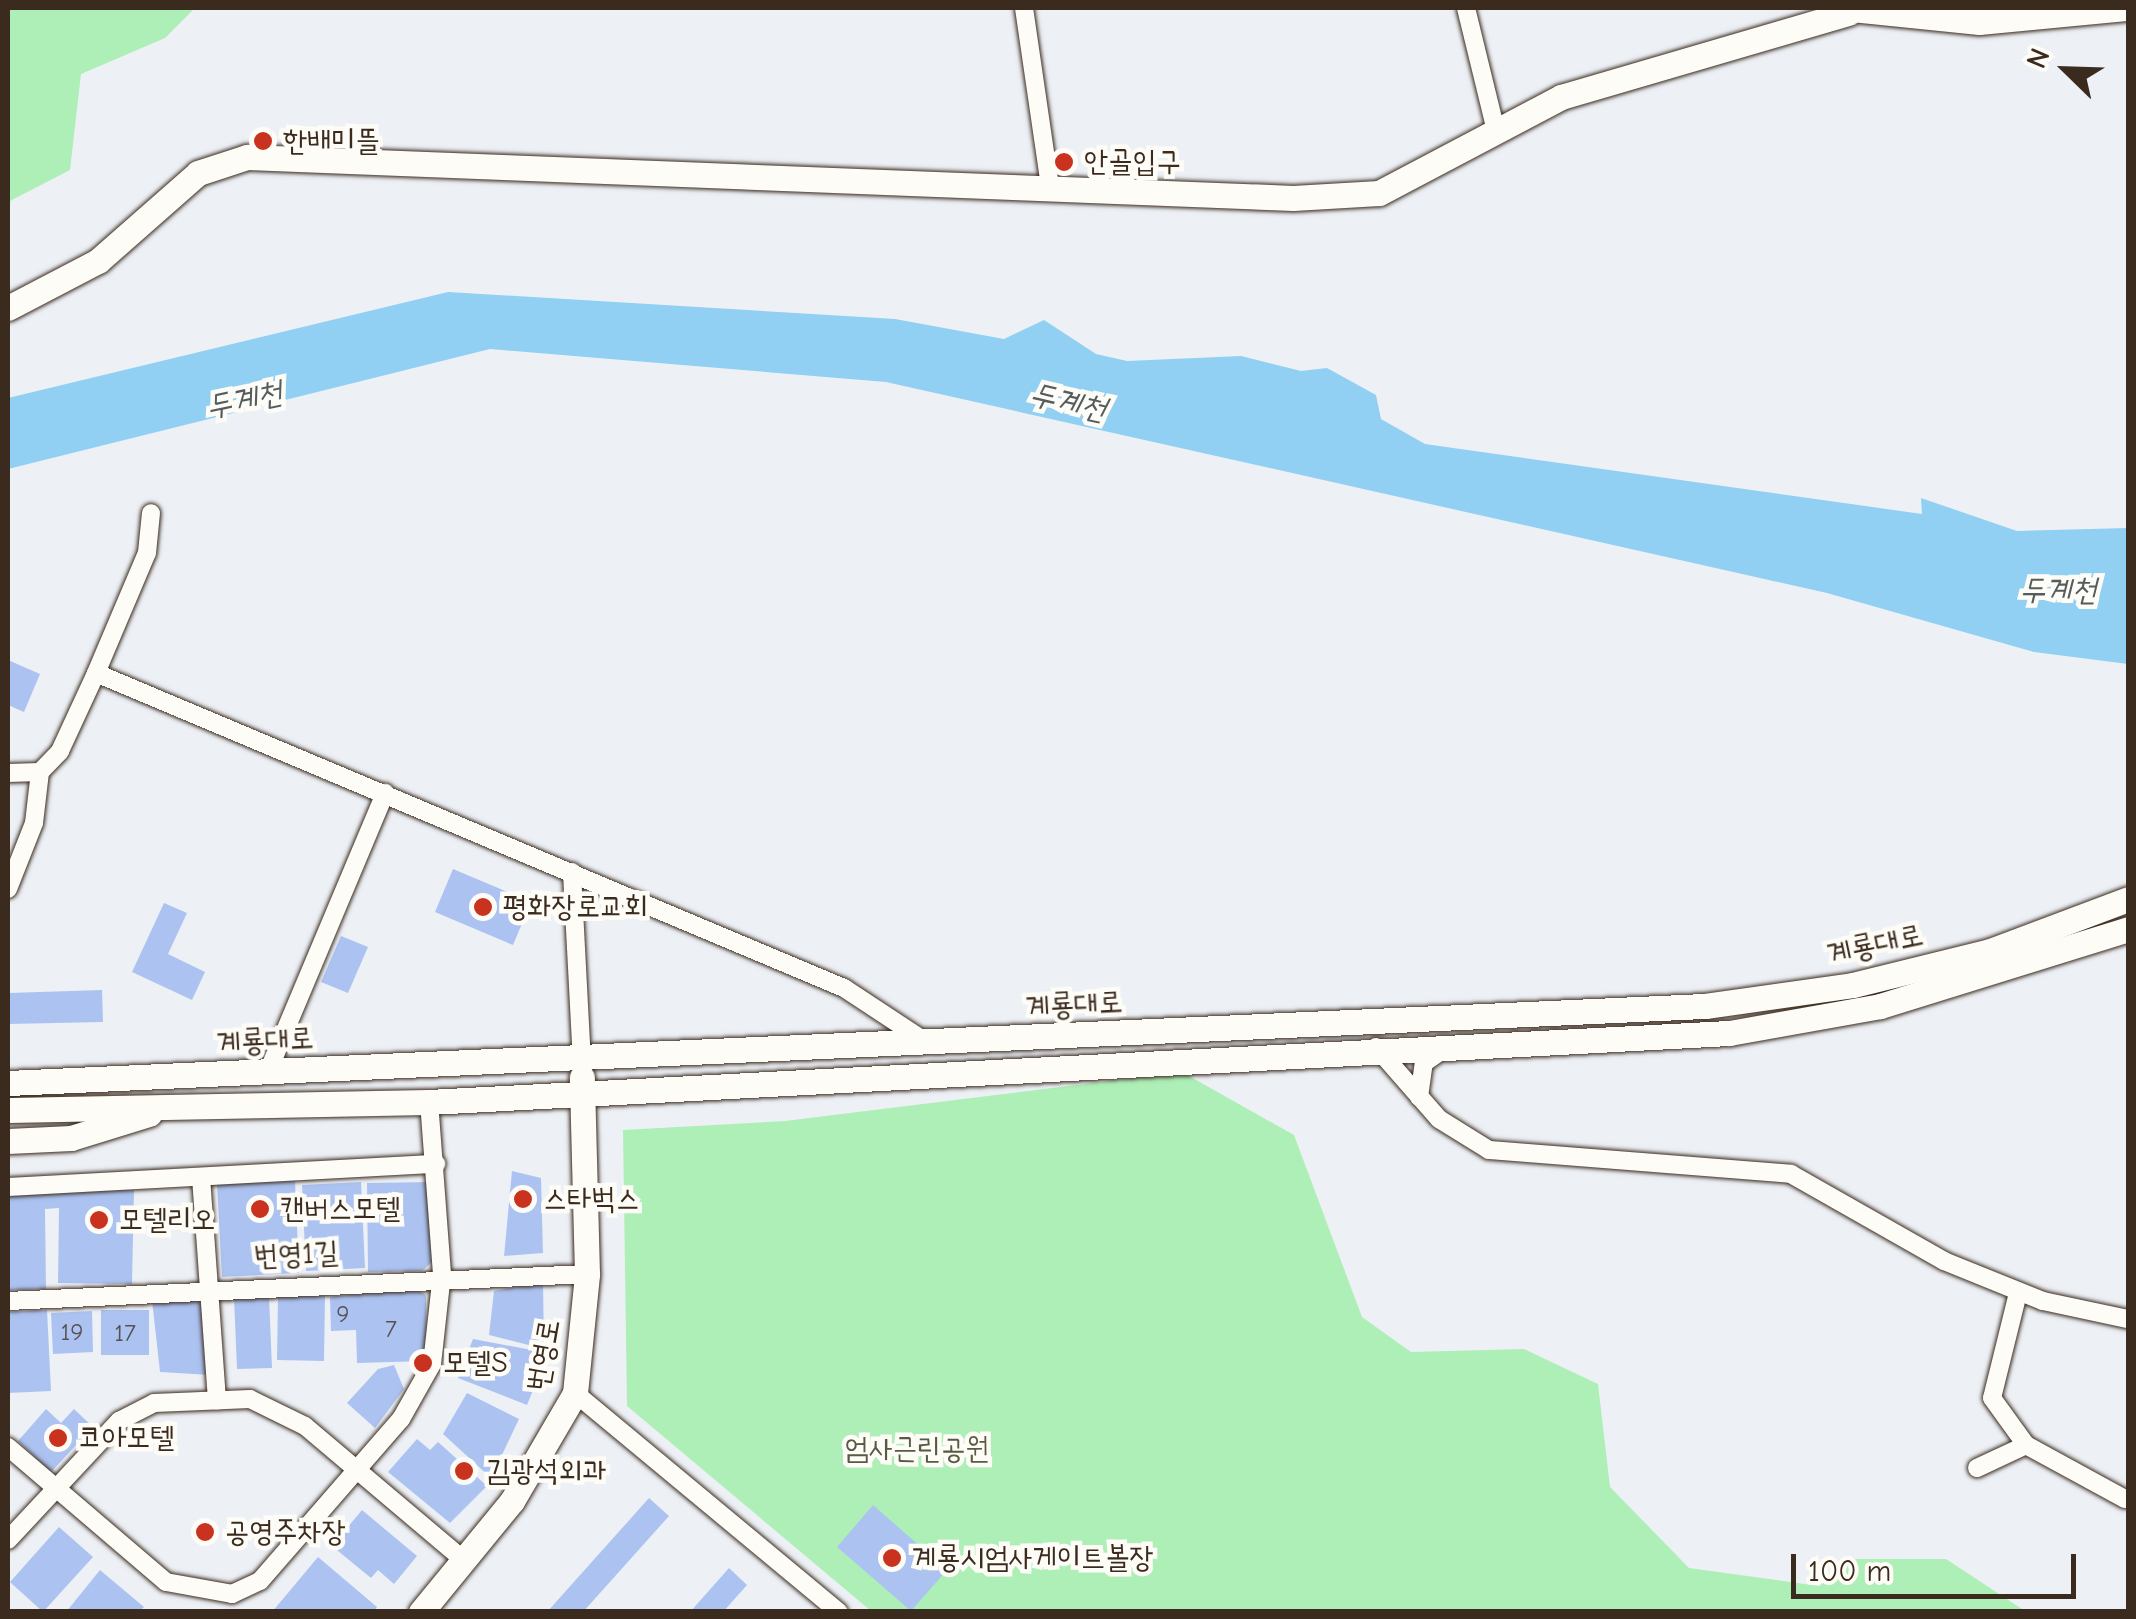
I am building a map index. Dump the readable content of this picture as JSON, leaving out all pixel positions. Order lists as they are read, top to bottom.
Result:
{
  "streets": {
    "main road": ["계룡대로", "번영로"],
    "street": ["번영1길"]
  },
  "crossings": [
    ["계룡대로", "번영로"],
    ["번영1길", "번영로"]
  ],
  "water": ["두계천"],
  "parks": ["엄사근린공원"],
  "places": [
    "한배미뜰",
    "안골입구",
    "평화장로교회",
    "스타벅스",
    "캔버스모텔",
    "모텔리오",
    "모텔S",
    "코아모텔",
    "김광석외과",
    "공영주차장",
    "계룡시엄사게이트볼장"
  ],
  "house_numbers": [
    "9",
    "7",
    "19",
    "17"
  ],
  "scale_bar": "100 m",
  "north": "top left"
}
